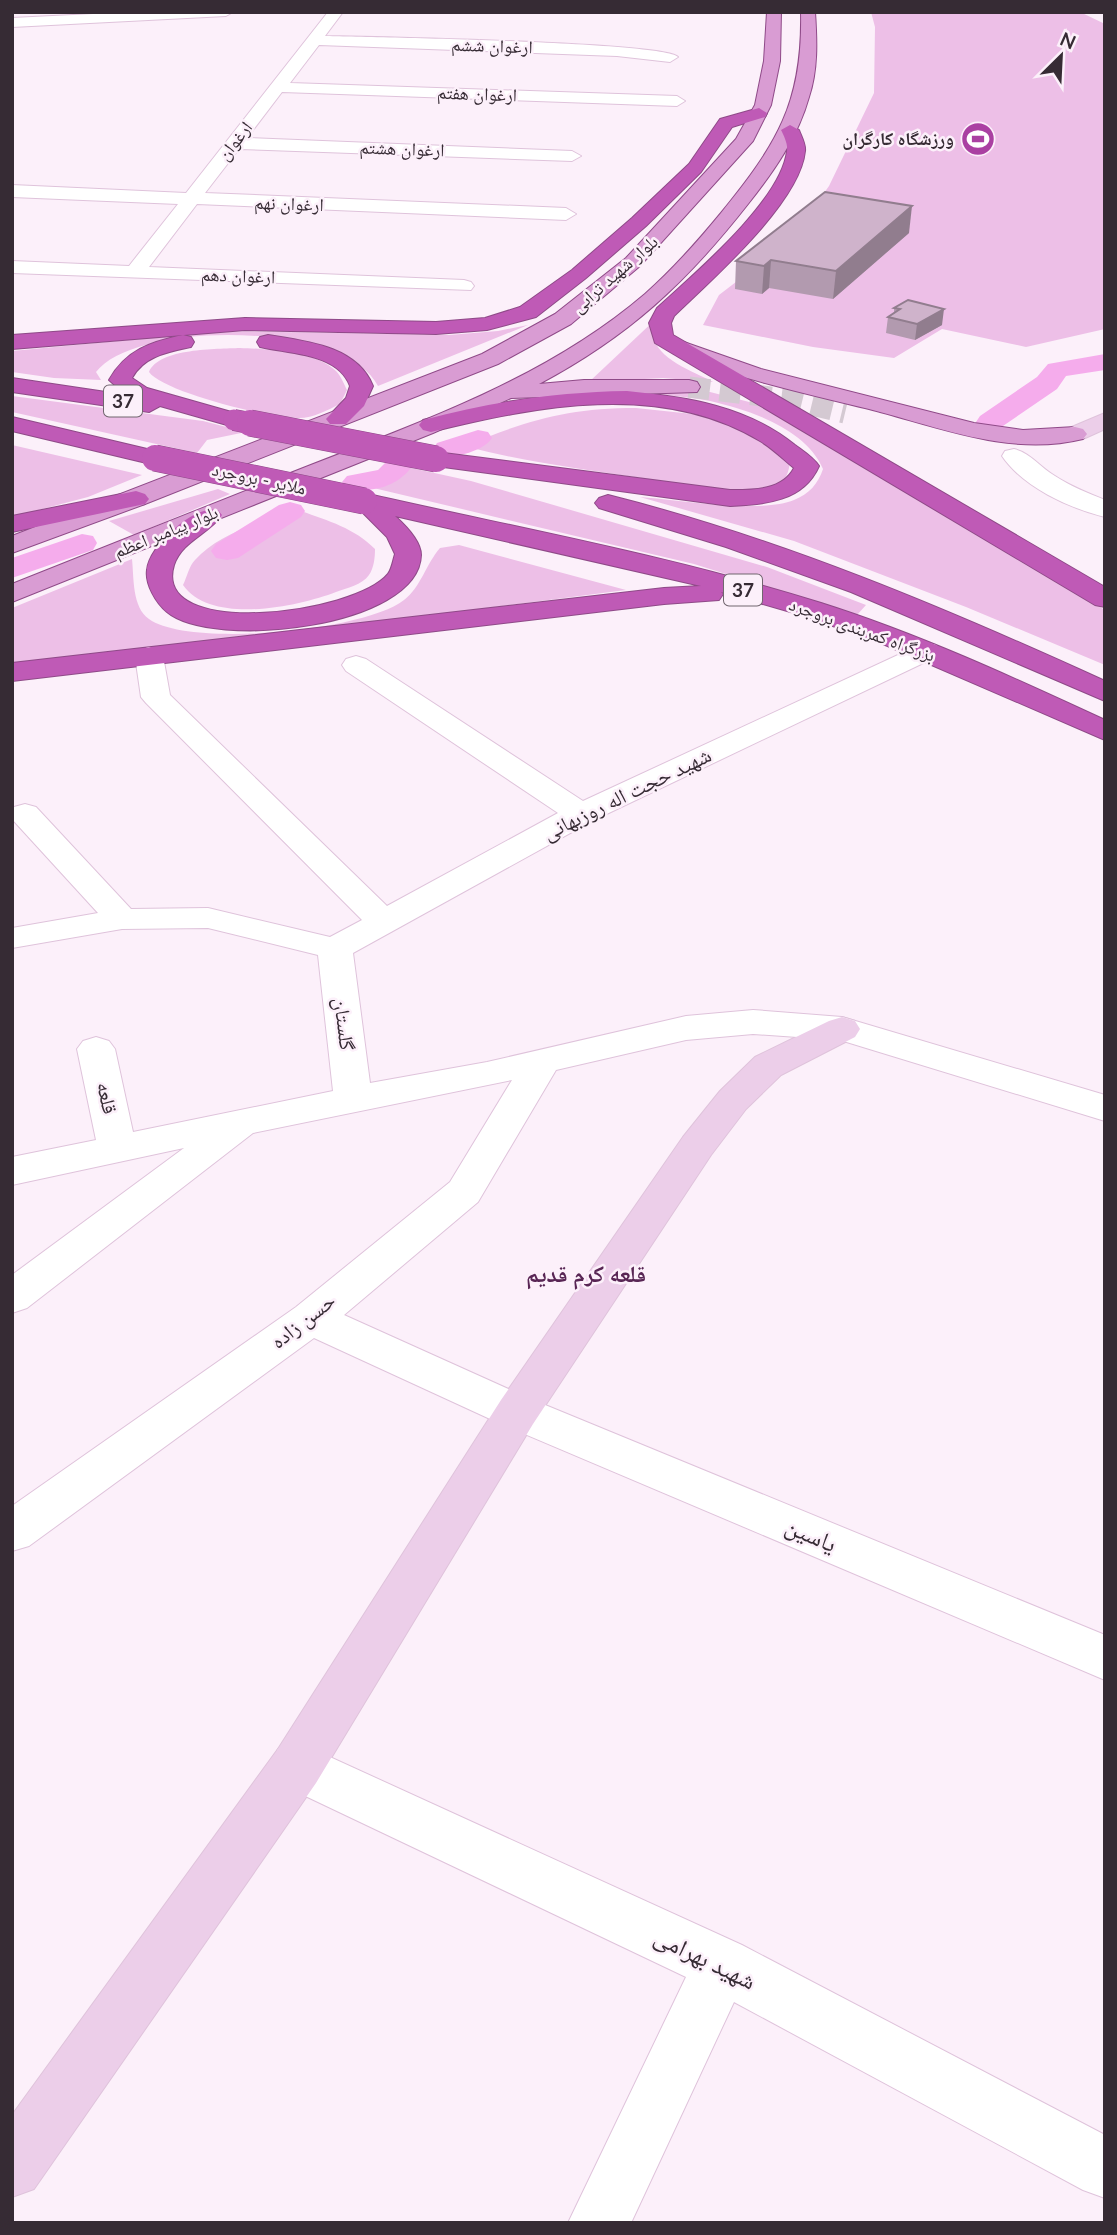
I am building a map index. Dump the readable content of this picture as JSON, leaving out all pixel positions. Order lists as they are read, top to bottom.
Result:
{
  "streets": {
    "highway": ["37", "ملایر - بروجرد", "بزرگراه کمربندی بروجرد"],
    "main road": ["بلوار شهید ترابی", "بلوار پیامبر اعظم"],
    "street": [
      "ارغوان ششم",
      "ارغوان هفتم",
      "ارغوان",
      "ارغوان هشتم",
      "ارغوان نهم",
      "ارغوان دهم",
      "شهید حجت اله روزبهانی",
      "گلستان",
      "قلعه",
      "حسن زاده",
      "یاسین",
      "شهید بهرامی"
    ]
  },
  "crossings": [
    ["ارغوان ششم", "ارغوان"],
    ["ارغوان هفتم", "ارغوان"],
    ["ارغوان", "ارغوان هشتم"],
    ["ارغوان", "ارغوان نهم"],
    ["ارغوان", "ارغوان دهم"],
    ["بلوار شهید ترابی", "بلوار پیامبر اعظم"],
    ["37", "بزرگراه کمربندی بروجرد"],
    ["ملایر - بروجرد", "بزرگراه کمربندی بروجرد"],
    ["بزرگراه کمربندی بروجرد", "شهید حجت اله روزبهانی"],
    ["شهید حجت اله روزبهانی", "گلستان"],
    ["حسن زاده", "یاسین"]
  ],
  "districts": ["قلعه کرم قدیم"],
  "places": {
    "sports": ["ورزشگاه کارگران"]
  },
  "north": "top right"
}
